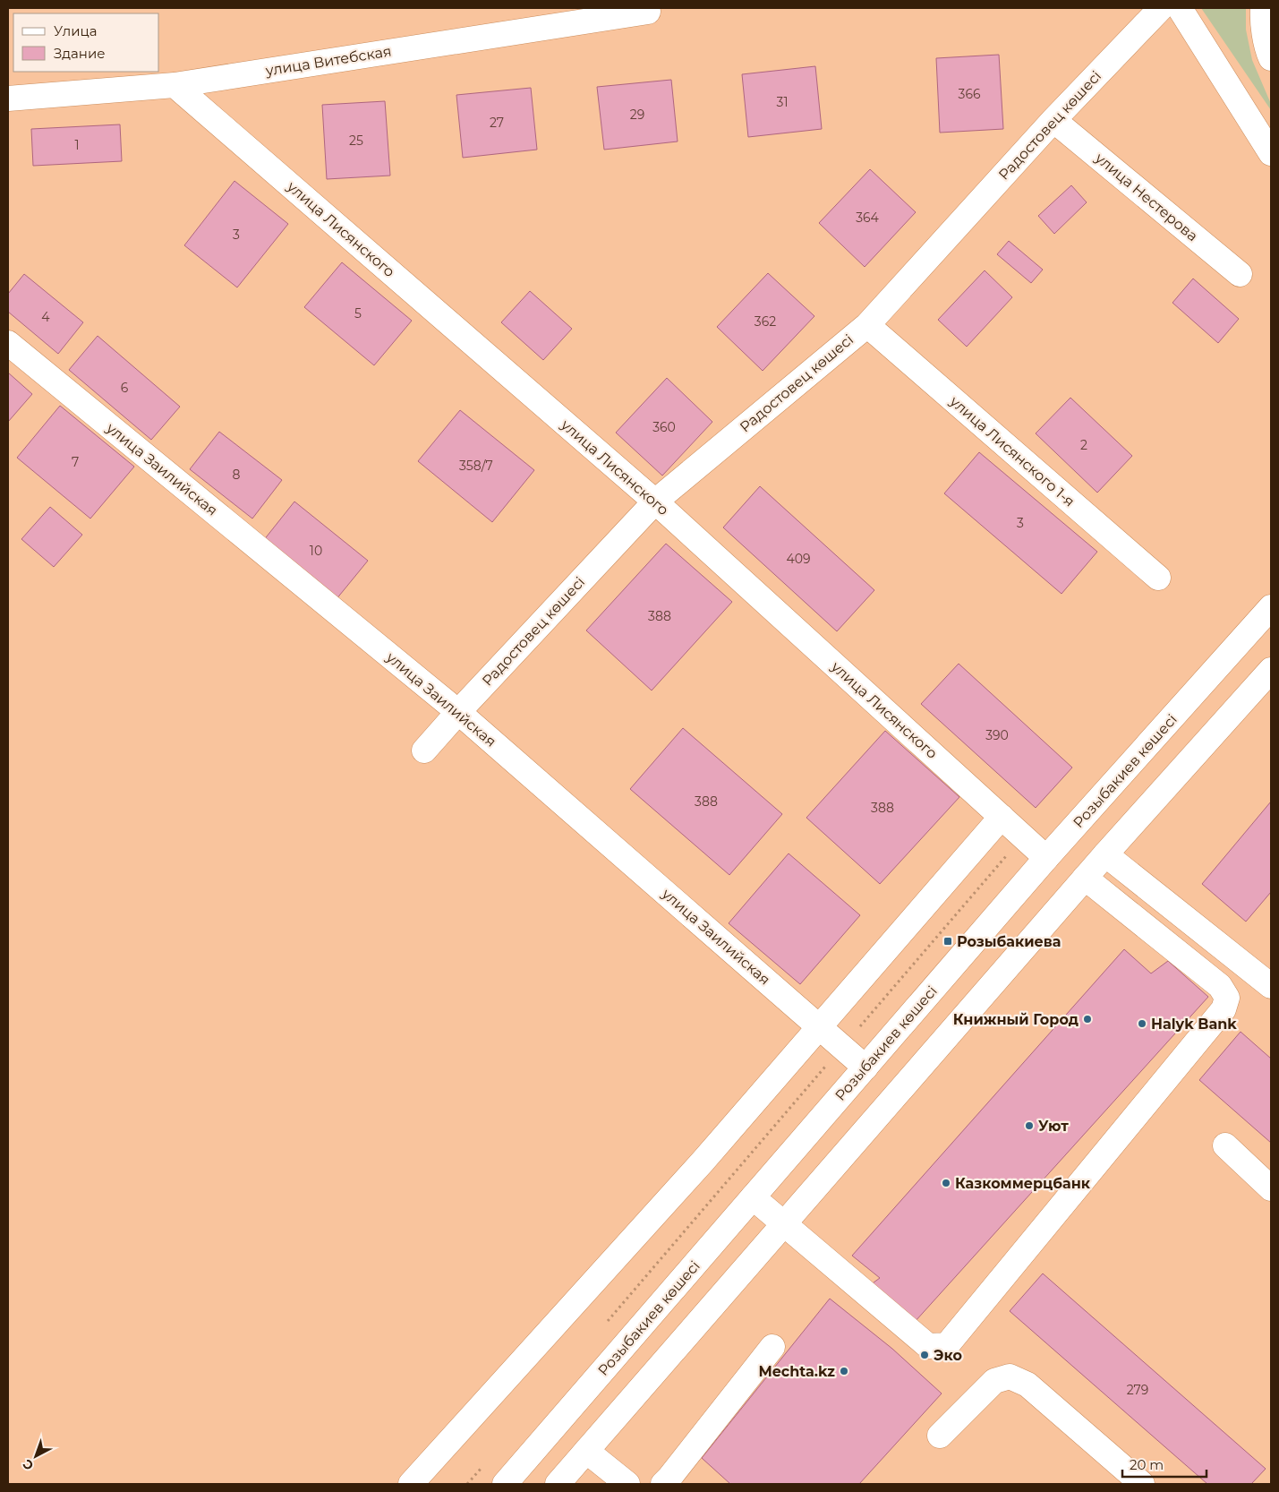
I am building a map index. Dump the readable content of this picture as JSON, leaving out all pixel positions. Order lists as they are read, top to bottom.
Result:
{
  "streets": {
    "street": [
      "улица Витебская",
      "Радостовец көшесі",
      "улица Нестерова",
      "улица Лисянского",
      "улица Лисянского 1-я",
      "улица Заилийская",
      "Розыбакиев көшесі"
    ]
  },
  "crossings": [
    ["улица Витебская", "улица Лисянского"],
    ["Радостовец көшесі", "улица Нестерова"],
    ["Радостовец көшесі", "улица Лисянского"],
    ["Радостовец көшесі", "улица Лисянского 1-я"],
    ["Радостовец көшесі", "улица Заилийская"],
    ["улица Лисянского", "Розыбакиев көшесі"],
    ["улица Заилийская", "Розыбакиев көшесі"]
  ],
  "places": {
    "transit": ["Розыбакиева"],
    "other": [
      "Книжный Город",
      "Halyk Bank",
      "Уют",
      "Казкоммерцбанк",
      "Эко",
      "Mechta.kz"
    ]
  },
  "house_numbers": [
    "366",
    "31",
    "29",
    "27",
    "25",
    "1",
    "364",
    "3",
    "5",
    "4",
    "362",
    "6",
    "360",
    "2",
    "7",
    "358/7",
    "8",
    "3",
    "10",
    "409",
    "388",
    "390",
    "388",
    "388",
    "279"
  ],
  "legend": ["Улица", "Здание"],
  "scale_bar": "20 m",
  "north": "bottom left"
}
